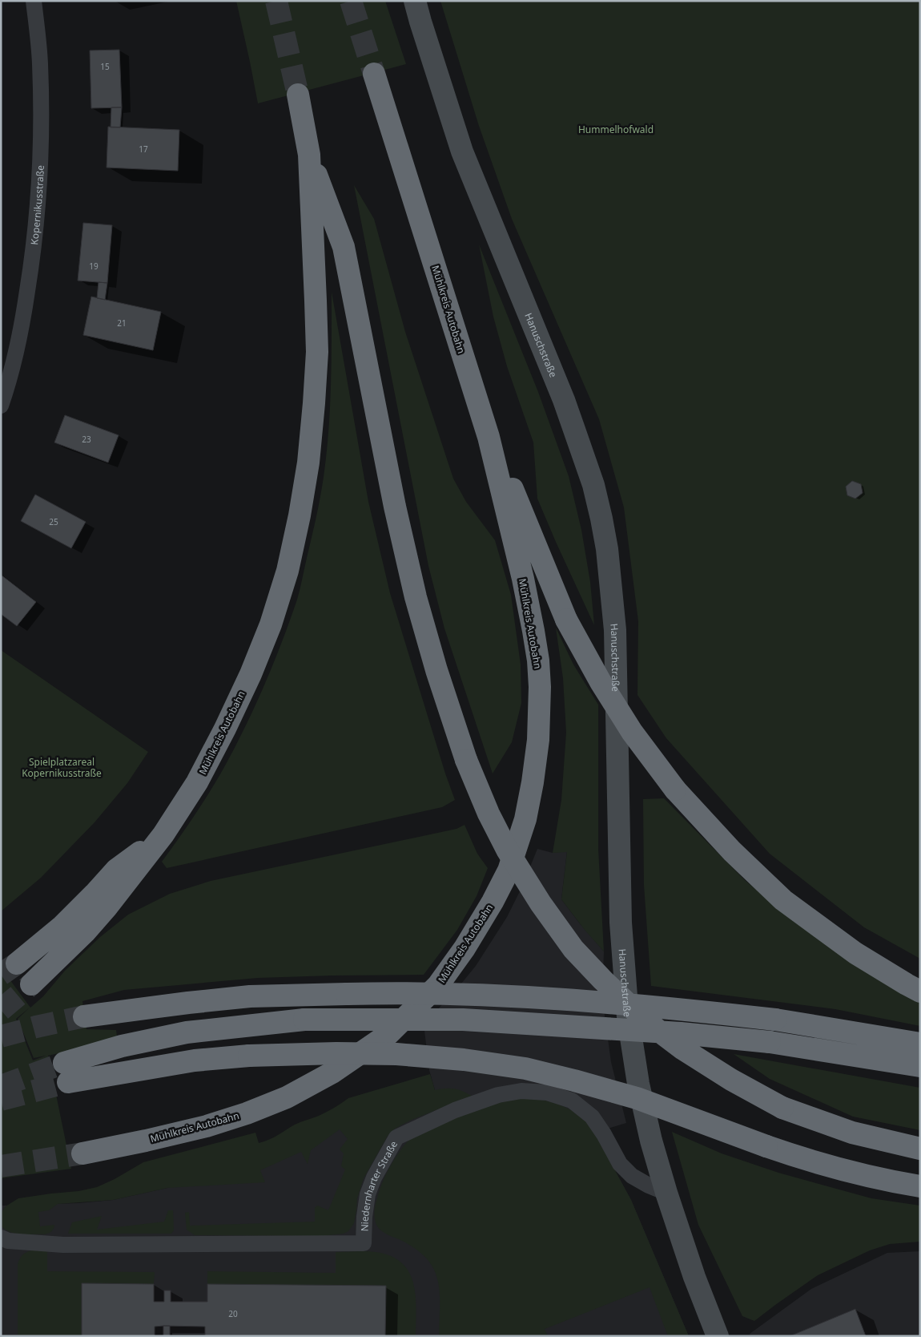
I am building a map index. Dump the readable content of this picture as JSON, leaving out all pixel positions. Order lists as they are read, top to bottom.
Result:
{
  "streets": {
    "highway": ["Mühlkreis Autobahn"],
    "street": ["Kopernikusstraße", "Hanuschstraße", "Niedernharter Straße"]
  },
  "crossings": [
    ["Hanuschstraße", "Niedernharter Straße"]
  ],
  "parks": ["Hummelhofwald", "Spielplatzareal Kopernikusstraße"],
  "house_numbers": [
    "15",
    "17",
    "19",
    "21",
    "23",
    "25",
    "20"
  ]
}
